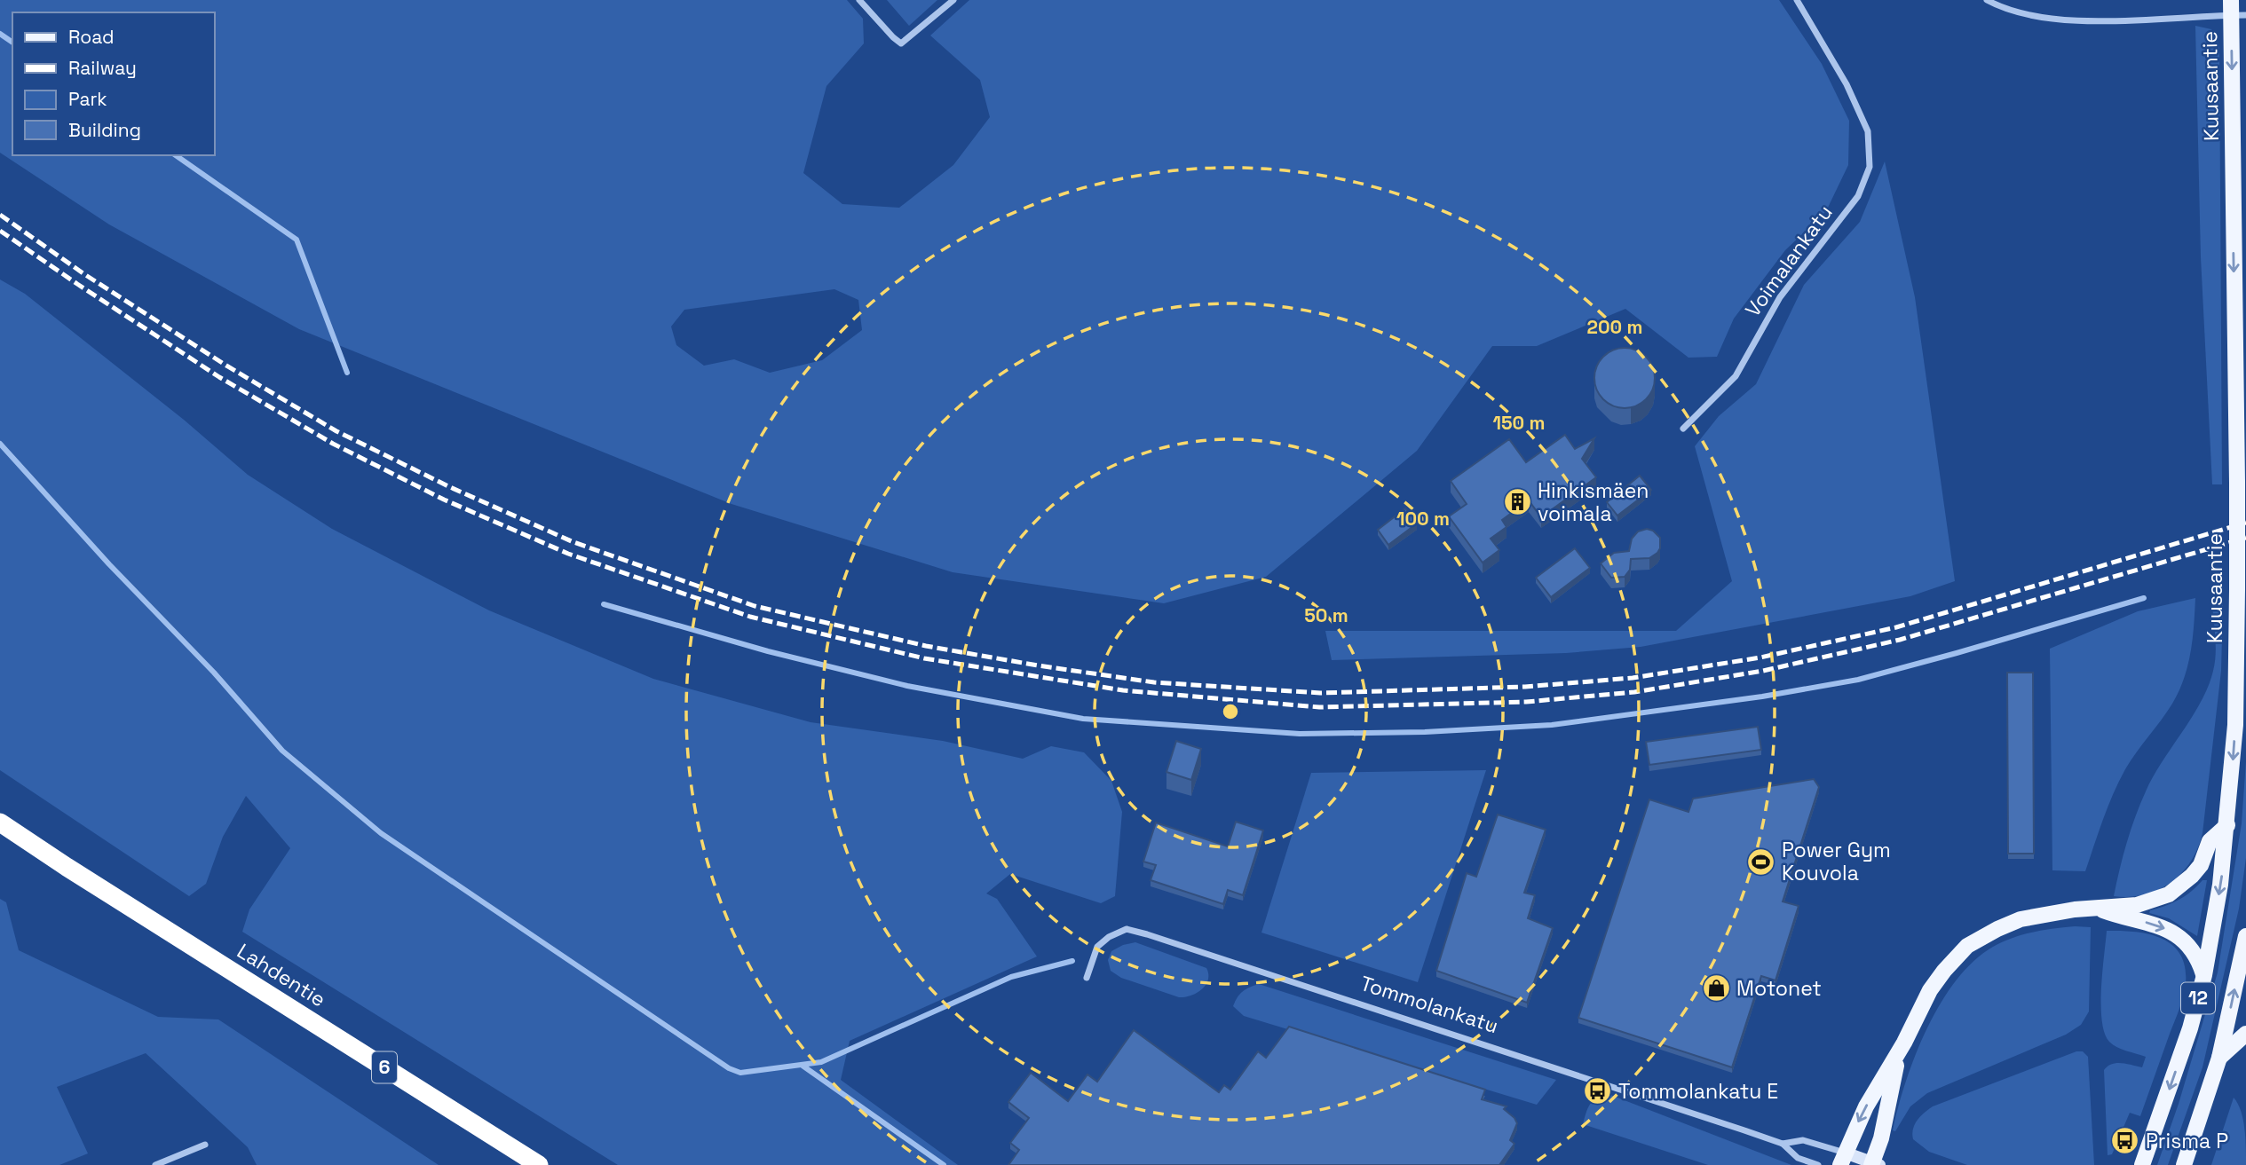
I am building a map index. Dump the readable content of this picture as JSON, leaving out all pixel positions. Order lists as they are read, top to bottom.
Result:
{
  "streets": {
    "highway": ["Lahdentie", "6"],
    "main road": ["Kuusaantie", "12"],
    "street": ["Voimalankatu", "Tommolankatu"]
  },
  "one_way": ["Kuusaantie"],
  "places": {
    "building": ["Hinkismäen voimala"],
    "sports": ["Power Gym Kouvola"],
    "shop": ["Motonet"],
    "bus stop": ["Tommolankatu E", "Prisma P"]
  },
  "legend": [
    "Road",
    "Railway",
    "Park",
    "Building"
  ],
  "rings": [
    "200 m",
    "150 m",
    "100 m",
    "50 m"
  ]
}
